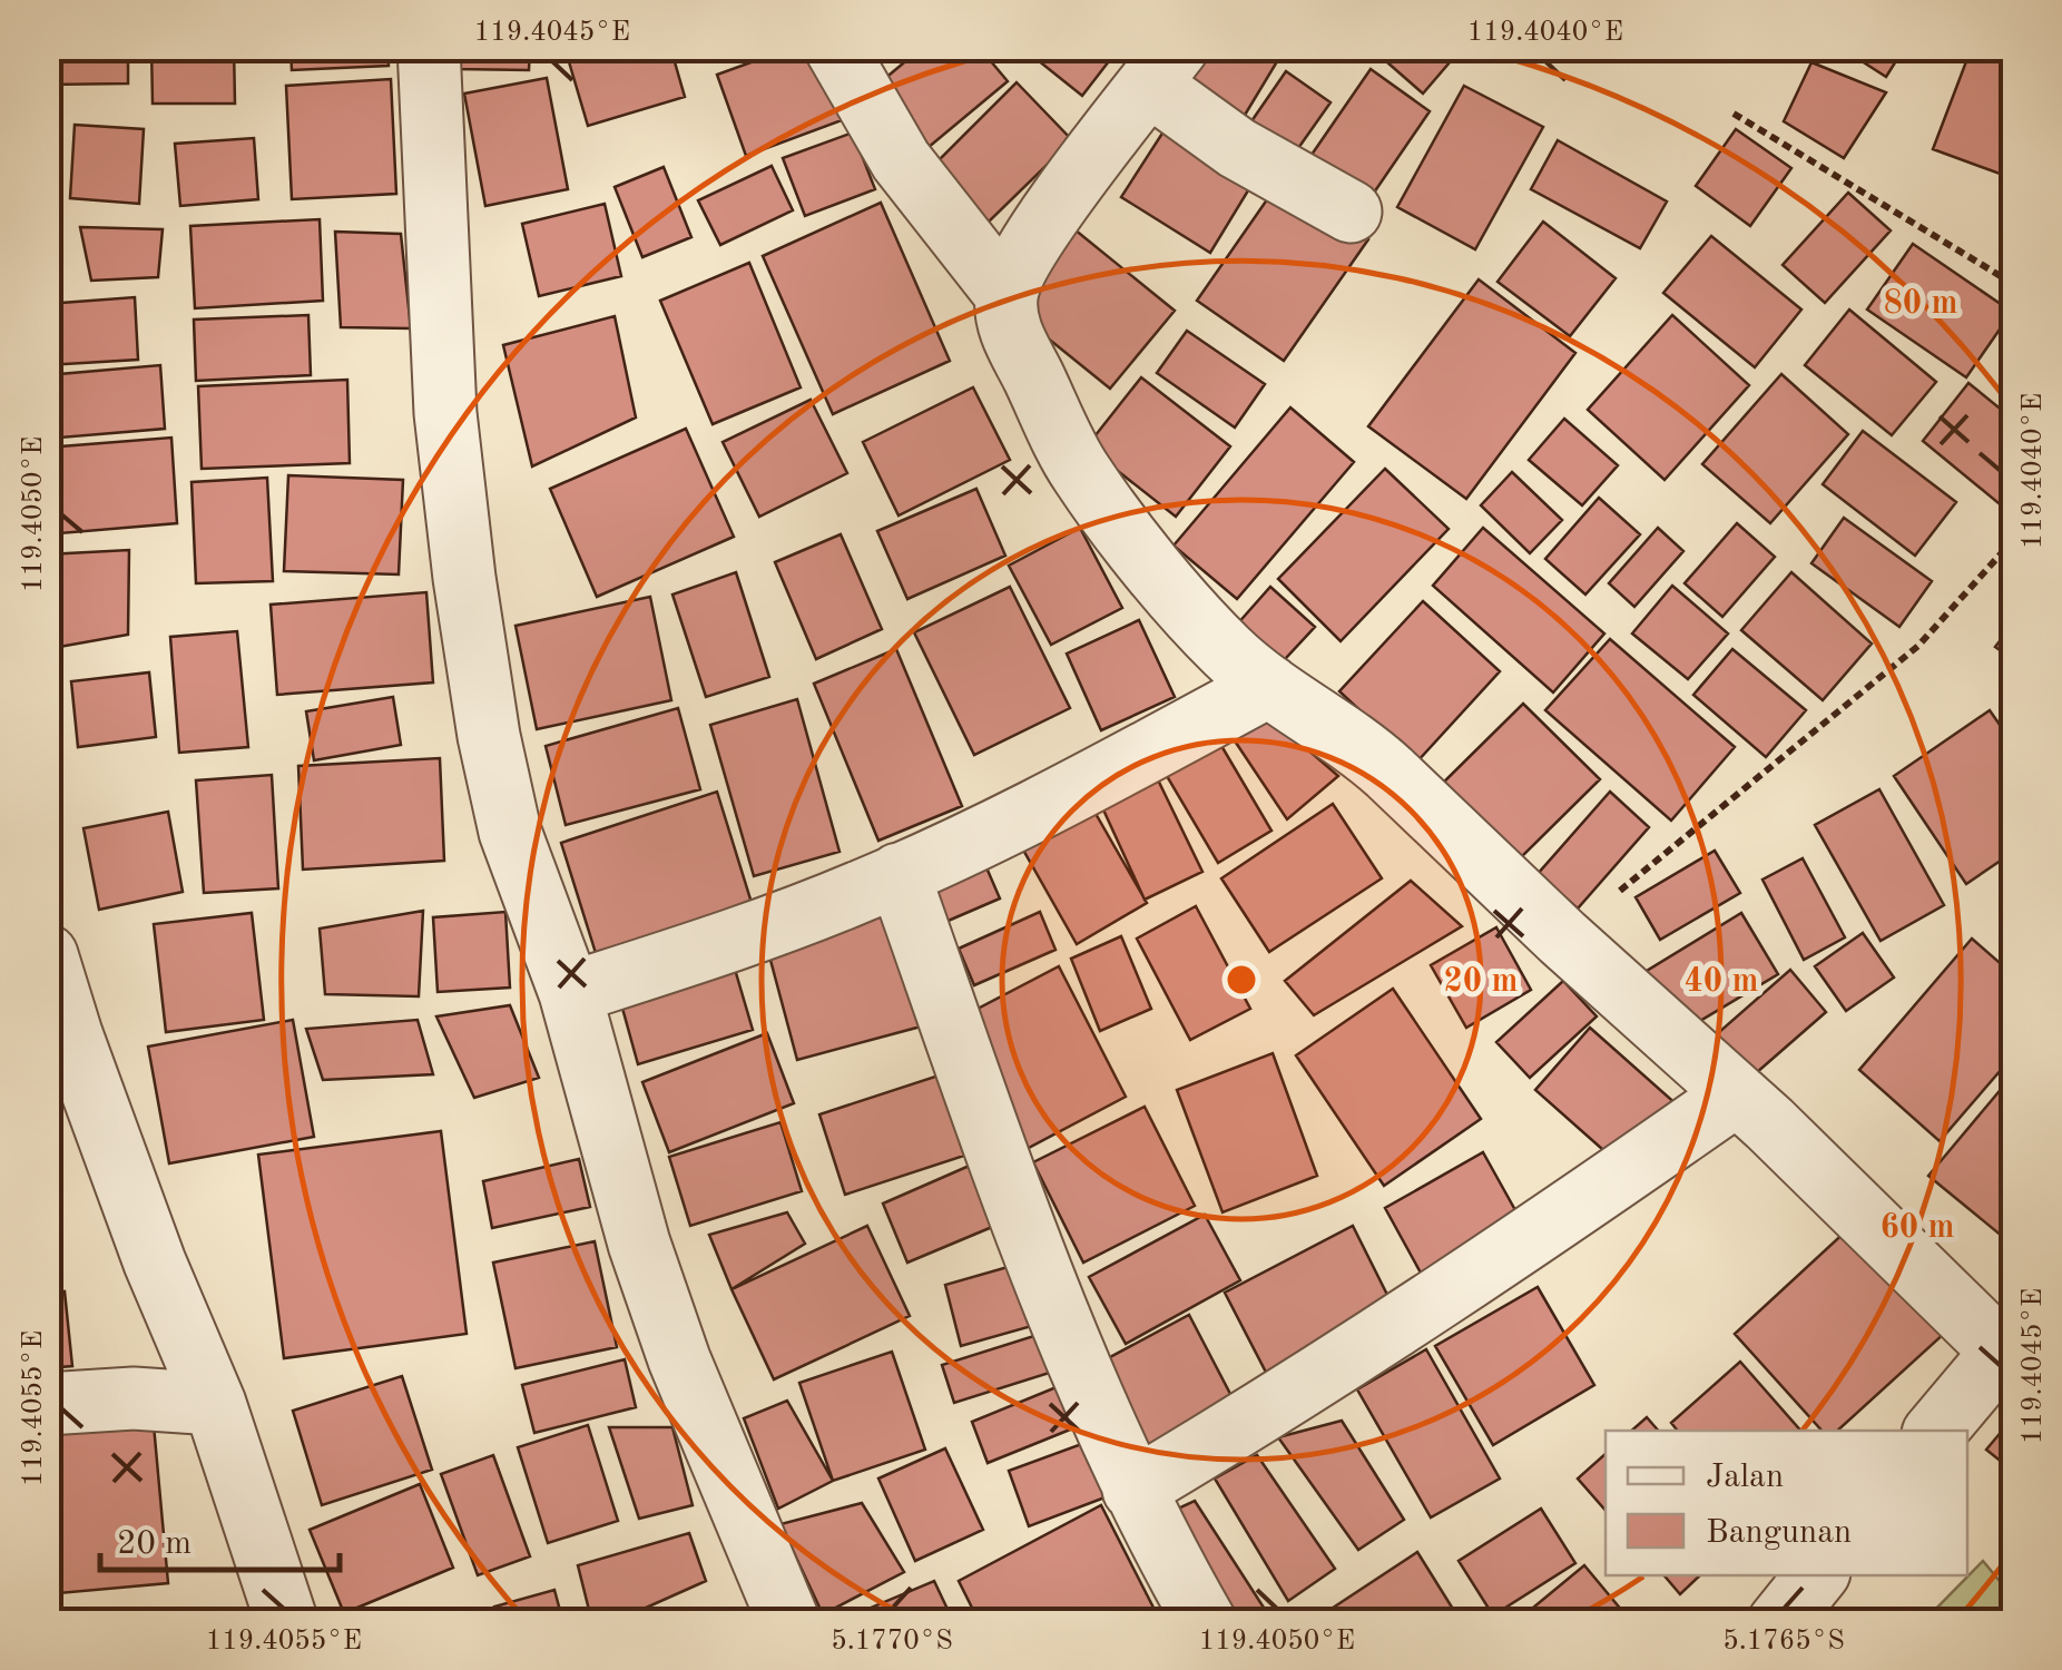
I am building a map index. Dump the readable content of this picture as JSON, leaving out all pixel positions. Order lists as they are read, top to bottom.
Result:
{
  "legend": ["Jalan", "Bangunan"],
  "scale_bar": "20 m",
  "coordinates": [
    "119.4045°E",
    "119.4040°E",
    "119.4050°E",
    "119.4055°E",
    "5.1770°S",
    "5.1765°S"
  ],
  "rings": [
    "80 m",
    "20 m",
    "40 m",
    "60 m"
  ]
}
